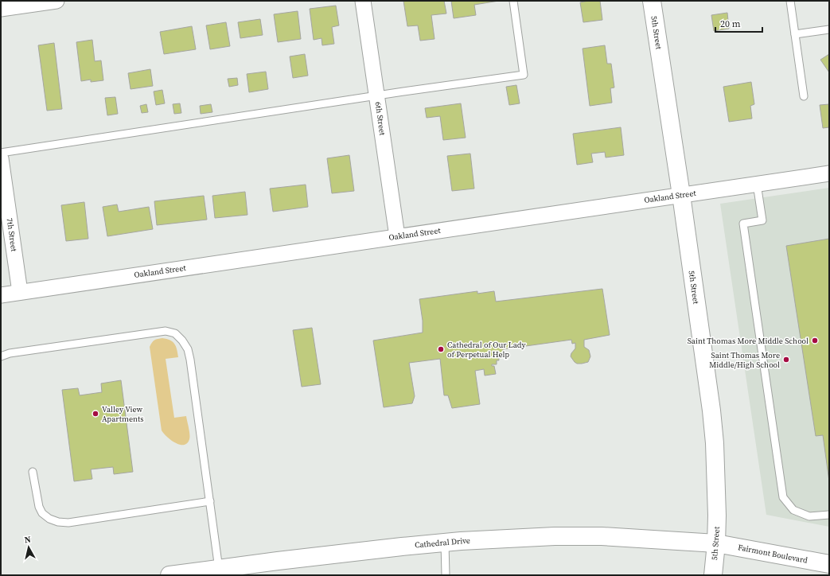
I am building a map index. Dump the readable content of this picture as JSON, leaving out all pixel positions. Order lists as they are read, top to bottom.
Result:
{
  "streets": {
    "main road": ["5th Street", "Cathedral Drive", "Fairmont Boulevard"],
    "street": ["6th Street", "Oakland Street", "7th Street"]
  },
  "crossings": [
    ["5th Street", "Oakland Street"],
    ["5th Street", "Cathedral Drive"],
    ["5th Street", "Fairmont Boulevard"],
    ["6th Street", "Oakland Street"],
    ["Oakland Street", "7th Street"],
    ["Cathedral Drive", "Fairmont Boulevard"]
  ],
  "places": [
    "Saint Thomas More Middle School",
    "Cathedral of Our Lady of Perpetual Help",
    "Saint Thomas More Middle/High School",
    "Valley View Apartments"
  ],
  "scale_bar": "20 m",
  "north": "top"
}
